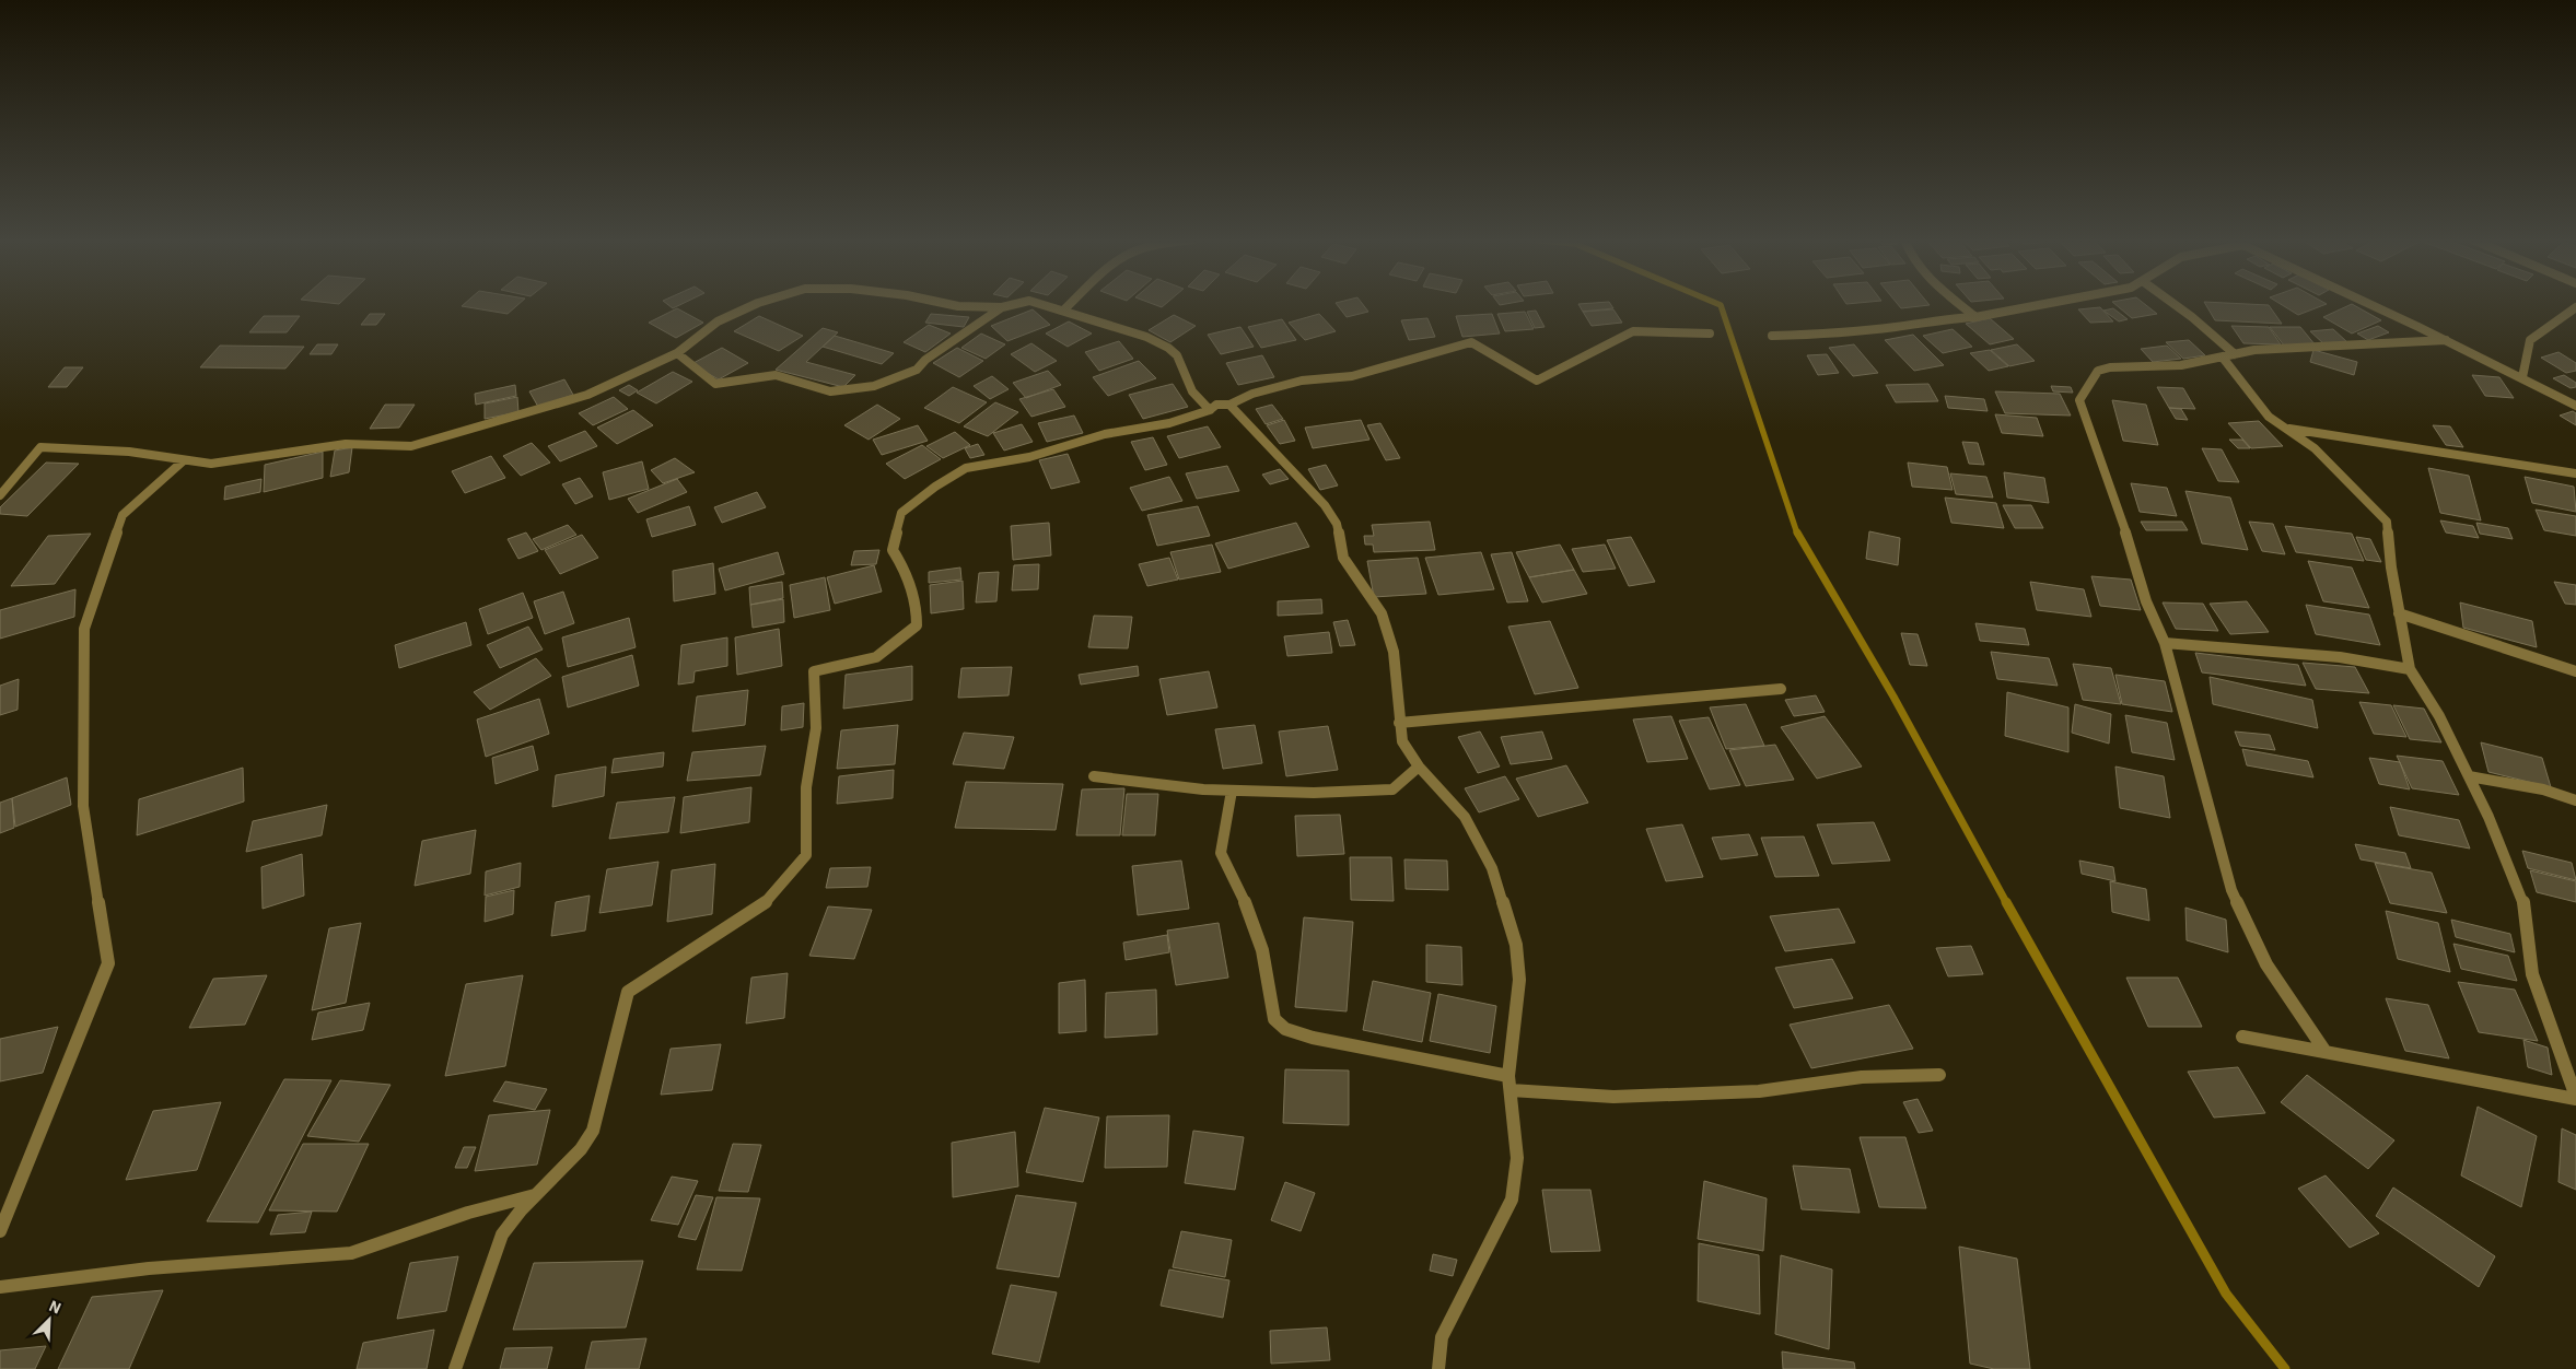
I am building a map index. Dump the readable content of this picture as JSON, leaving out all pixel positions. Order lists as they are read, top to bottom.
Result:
{
  "north": "top right"
}
